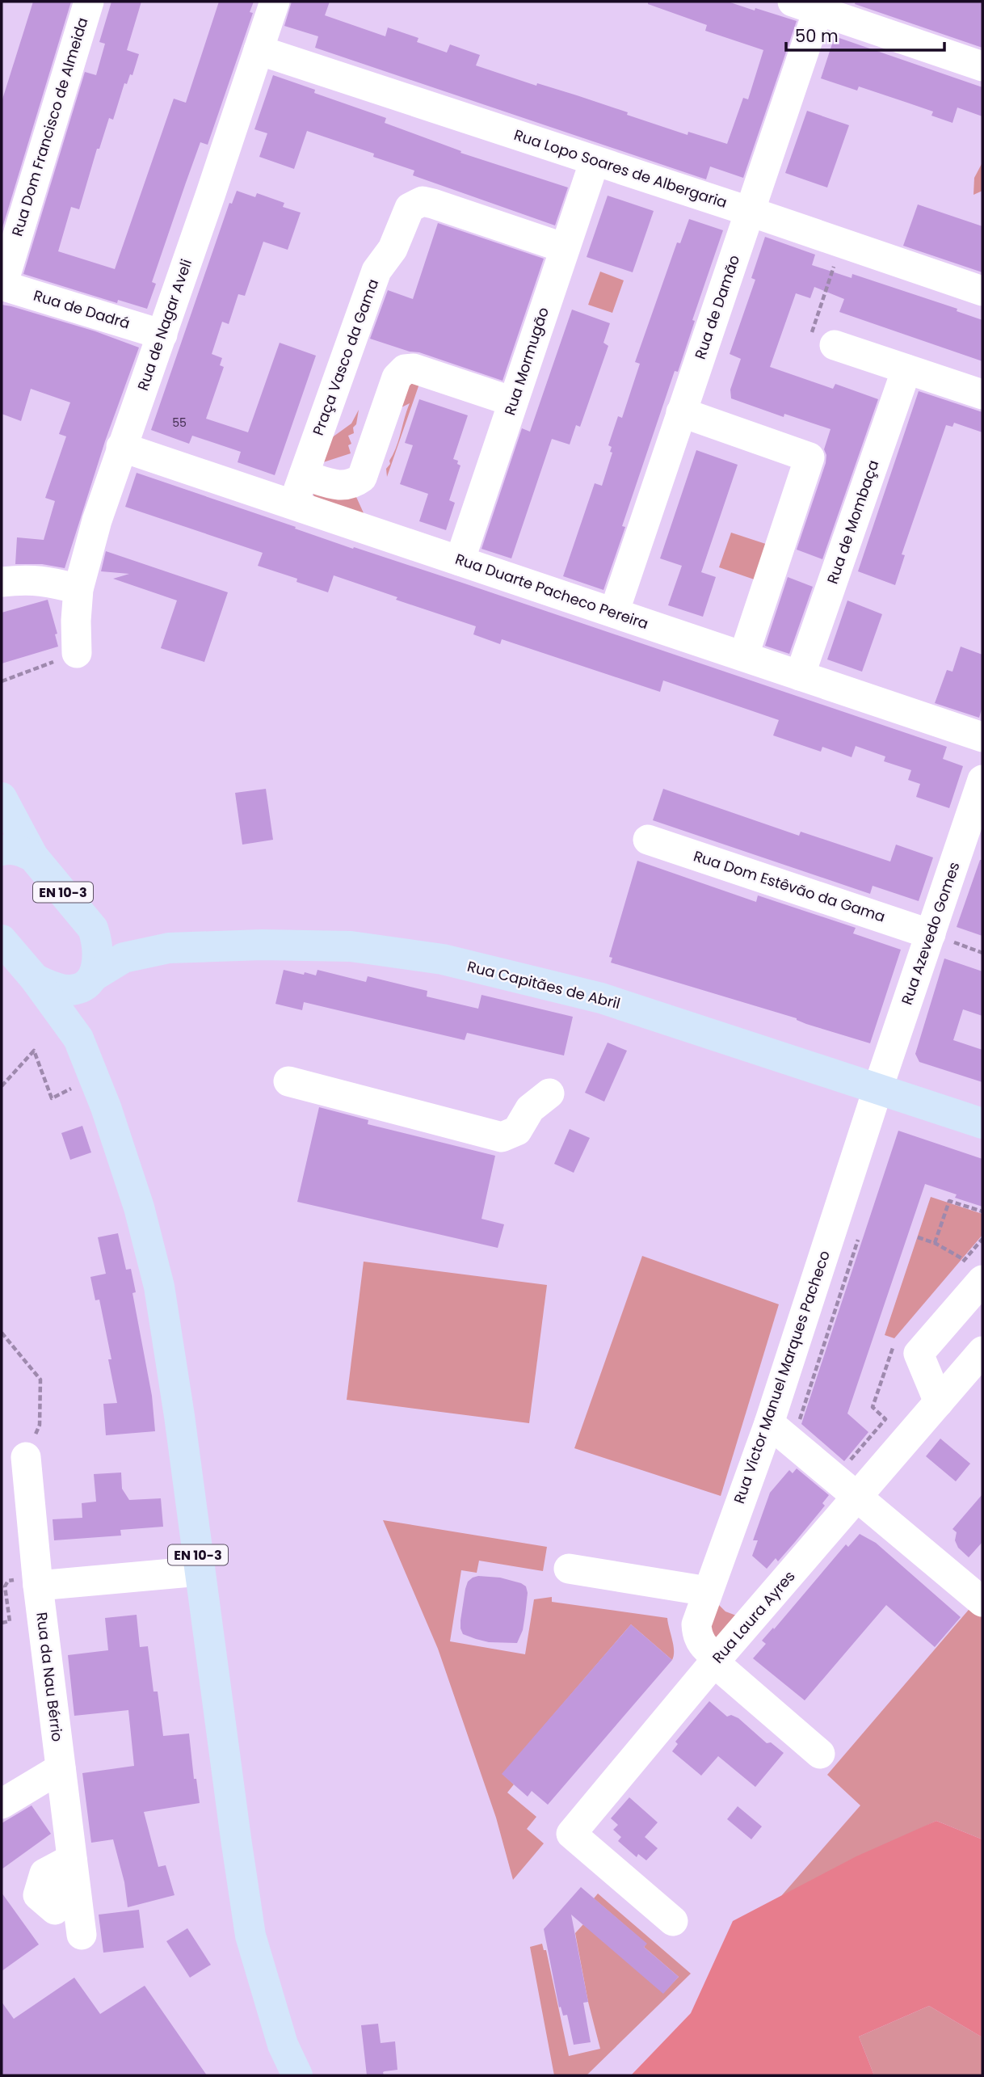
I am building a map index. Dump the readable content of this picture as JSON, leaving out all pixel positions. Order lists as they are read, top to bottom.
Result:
{
  "streets": {
    "main road": ["EN 10-3", "Rua Capitães de Abril"],
    "street": [
      "Rua Dom Francisco de Almeida",
      "Rua Lopo Soares de Albergaria",
      "Rua de Damão",
      "Rua de Dadrá",
      "Rua de Nagar Aveli",
      "Praça Vasco da Gama",
      "Rua Mormugão",
      "Rua de Mombaça",
      "Rua Duarte Pacheco Pereira",
      "Rua Dom Estêvão da Gama",
      "Rua Azevedo Gomes",
      "Rua Victor Manuel Marques Pacheco",
      "Rua Laura Ayres",
      "Rua da Nau Bérrio"
    ]
  },
  "crossings": [
    ["Rua Dom Francisco de Almeida", "Rua de Dadrá"],
    ["Rua Lopo Soares de Albergaria", "Rua de Damão"],
    ["Rua Lopo Soares de Albergaria", "Rua de Nagar Aveli"],
    ["Rua Lopo Soares de Albergaria", "Rua Mormugão"],
    ["Rua de Damão", "Rua Duarte Pacheco Pereira"],
    ["Rua de Dadrá", "Rua de Nagar Aveli"],
    ["Rua de Nagar Aveli", "Rua Duarte Pacheco Pereira"],
    ["Praça Vasco da Gama", "Rua Mormugão"],
    ["Praça Vasco da Gama", "Rua Duarte Pacheco Pereira"],
    ["Rua Mormugão", "Rua Duarte Pacheco Pereira"],
    ["Rua de Mombaça", "Rua Duarte Pacheco Pereira"],
    ["Rua Dom Estêvão da Gama", "Rua Azevedo Gomes"],
    ["EN 10-3", "Rua Capitães de Abril"],
    ["Rua Azevedo Gomes", "Rua Capitães de Abril"],
    ["Rua Azevedo Gomes", "Rua Victor Manuel Marques Pacheco"],
    ["Rua Capitães de Abril", "Rua Victor Manuel Marques Pacheco"],
    ["Rua Victor Manuel Marques Pacheco", "Rua Laura Ayres"]
  ],
  "house_numbers": ["55"],
  "scale_bar": "50 m"
}
